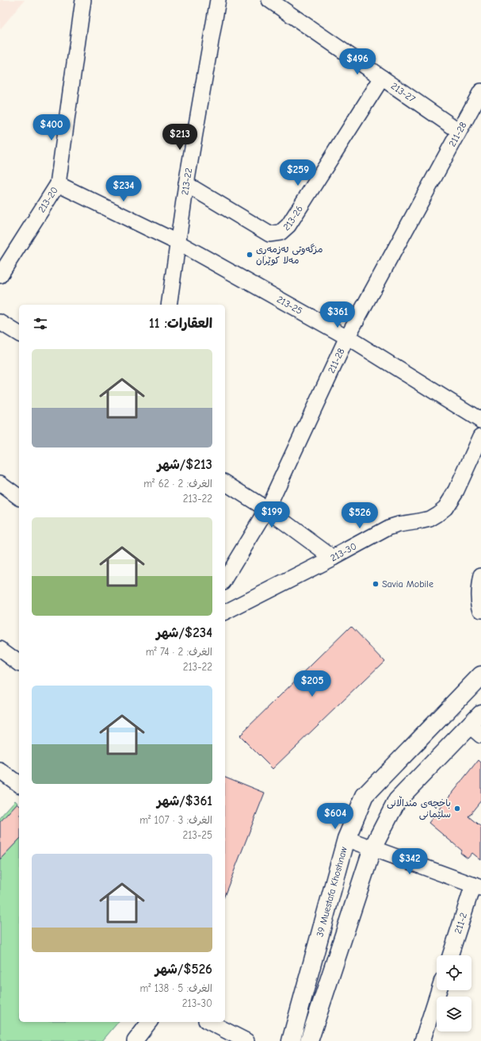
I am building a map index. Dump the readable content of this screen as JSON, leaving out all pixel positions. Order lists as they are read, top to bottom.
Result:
{
  "streets": {
    "main road": ["39 Muestafa Khoshnaw"],
    "street": [
      "213-27",
      "211-28",
      "213-22",
      "213-20",
      "213-26",
      "213-25",
      "213-30",
      "211-2"
    ]
  },
  "crossings": [
    ["213-27", "211-28"],
    ["213-27", "213-26"],
    ["211-28", "213-25"],
    ["213-22", "213-26"],
    ["213-22", "213-25"],
    ["213-20", "213-25"]
  ],
  "places": ["مزگەوتی ئەزمەڕی مەلا کوێران", "Savia Mobile", "باخچەی منداڵانی سلێمانی"],
  "page": {
    "price": [
      "$496",
      "$400",
      "$213",
      "$259",
      "$234",
      "$361",
      "$199",
      "$526",
      "$205",
      "$604",
      "$342"
    ],
    "heading": "العقارات: 11",
    "list": [
      {
        "name": "$213/شهر",
        "note": "الغرف: 2 · 62 m² · 213-22"
      },
      {
        "name": "$234/شهر",
        "note": "الغرف: 2 · 74 m² · 213-22"
      },
      {
        "name": "$361/شهر",
        "note": "الغرف: 3 · 107 m² · 213-25"
      },
      {
        "name": "$526/شهر",
        "note": "الغرف: 5 · 138 m² · 213-30"
      }
    ]
  }
}
